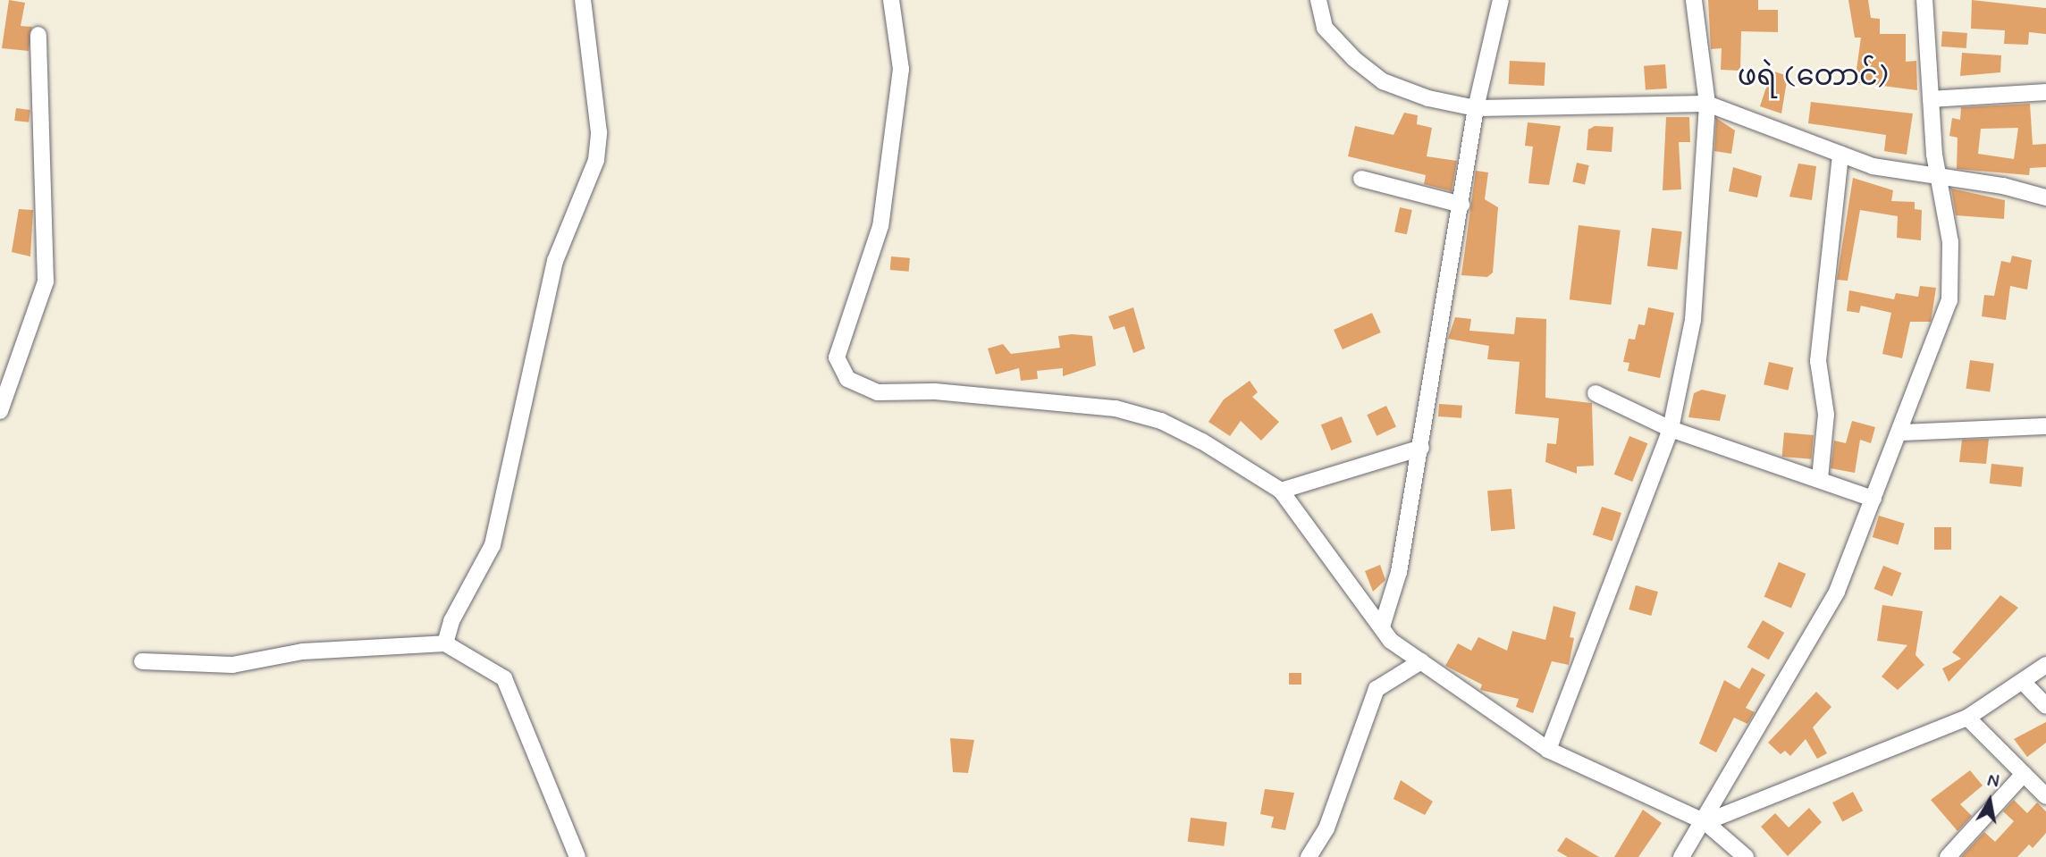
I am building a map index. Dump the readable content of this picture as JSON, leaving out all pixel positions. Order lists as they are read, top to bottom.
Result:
{
  "districts": ["ဖရဲ (တောင်)"],
  "north": "top"
}
